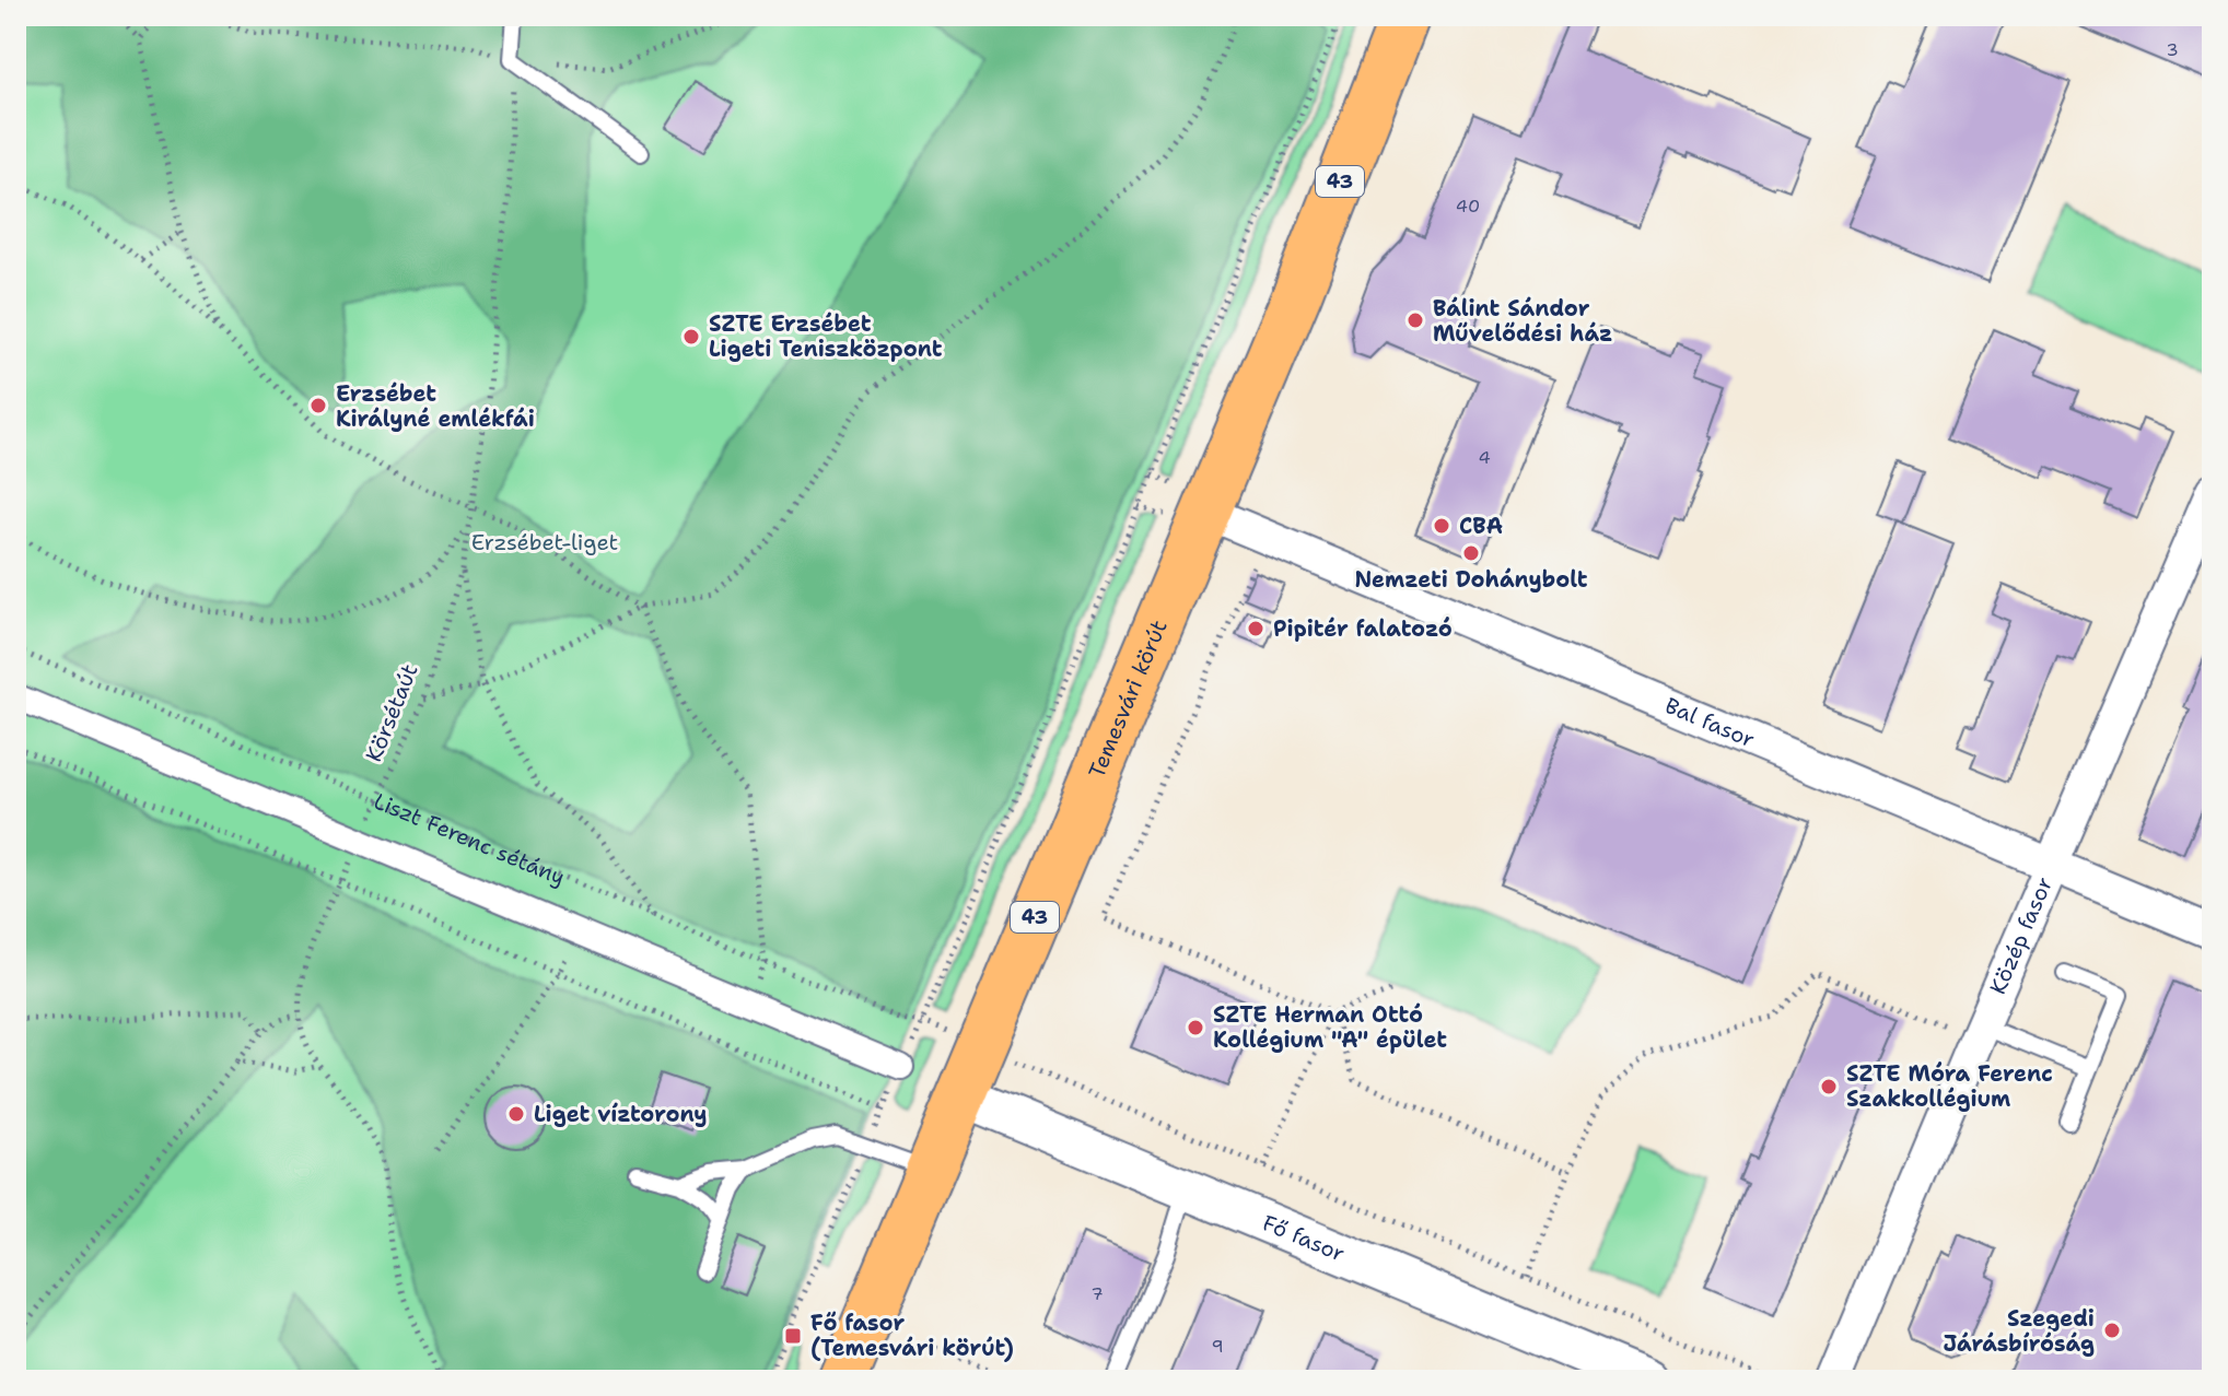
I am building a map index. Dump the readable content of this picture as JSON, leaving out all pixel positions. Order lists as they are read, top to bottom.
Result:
{
  "streets": {
    "main road": ["43", "Temesvári körút"],
    "street": [
      "Bal fasor",
      "Liszt Ferenc sétány",
      "Közép fasor",
      "Fő fasor"
    ],
    "path": ["Körsétaút"]
  },
  "crossings": [
    ["Temesvári körút", "Bal fasor"],
    ["Temesvári körút", "Fő fasor"],
    ["Körsétaút", "Liszt Ferenc sétány"],
    ["Bal fasor", "Közép fasor"]
  ],
  "parks": ["Erzsébet-liget"],
  "places": {
    "other": [
      "Bálint Sándor Művelődési ház",
      "SZTE Erzsébet Ligeti Teniszközpont",
      "Erzsébet Királyné emlékfái",
      "CBA",
      "Nemzeti Dohánybolt",
      "Pipitér falatozó",
      "SZTE Herman Ottó Kollégium \"A\" épület",
      "SZTE Móra Ferenc Szakkollégium",
      "Liget víztorony",
      "Szegedi Járásbíróság"
    ],
    "transit": ["Fő fasor (Temesvári körút)"]
  },
  "house_numbers": [
    "3",
    "40",
    "4",
    "7",
    "9"
  ]
}
